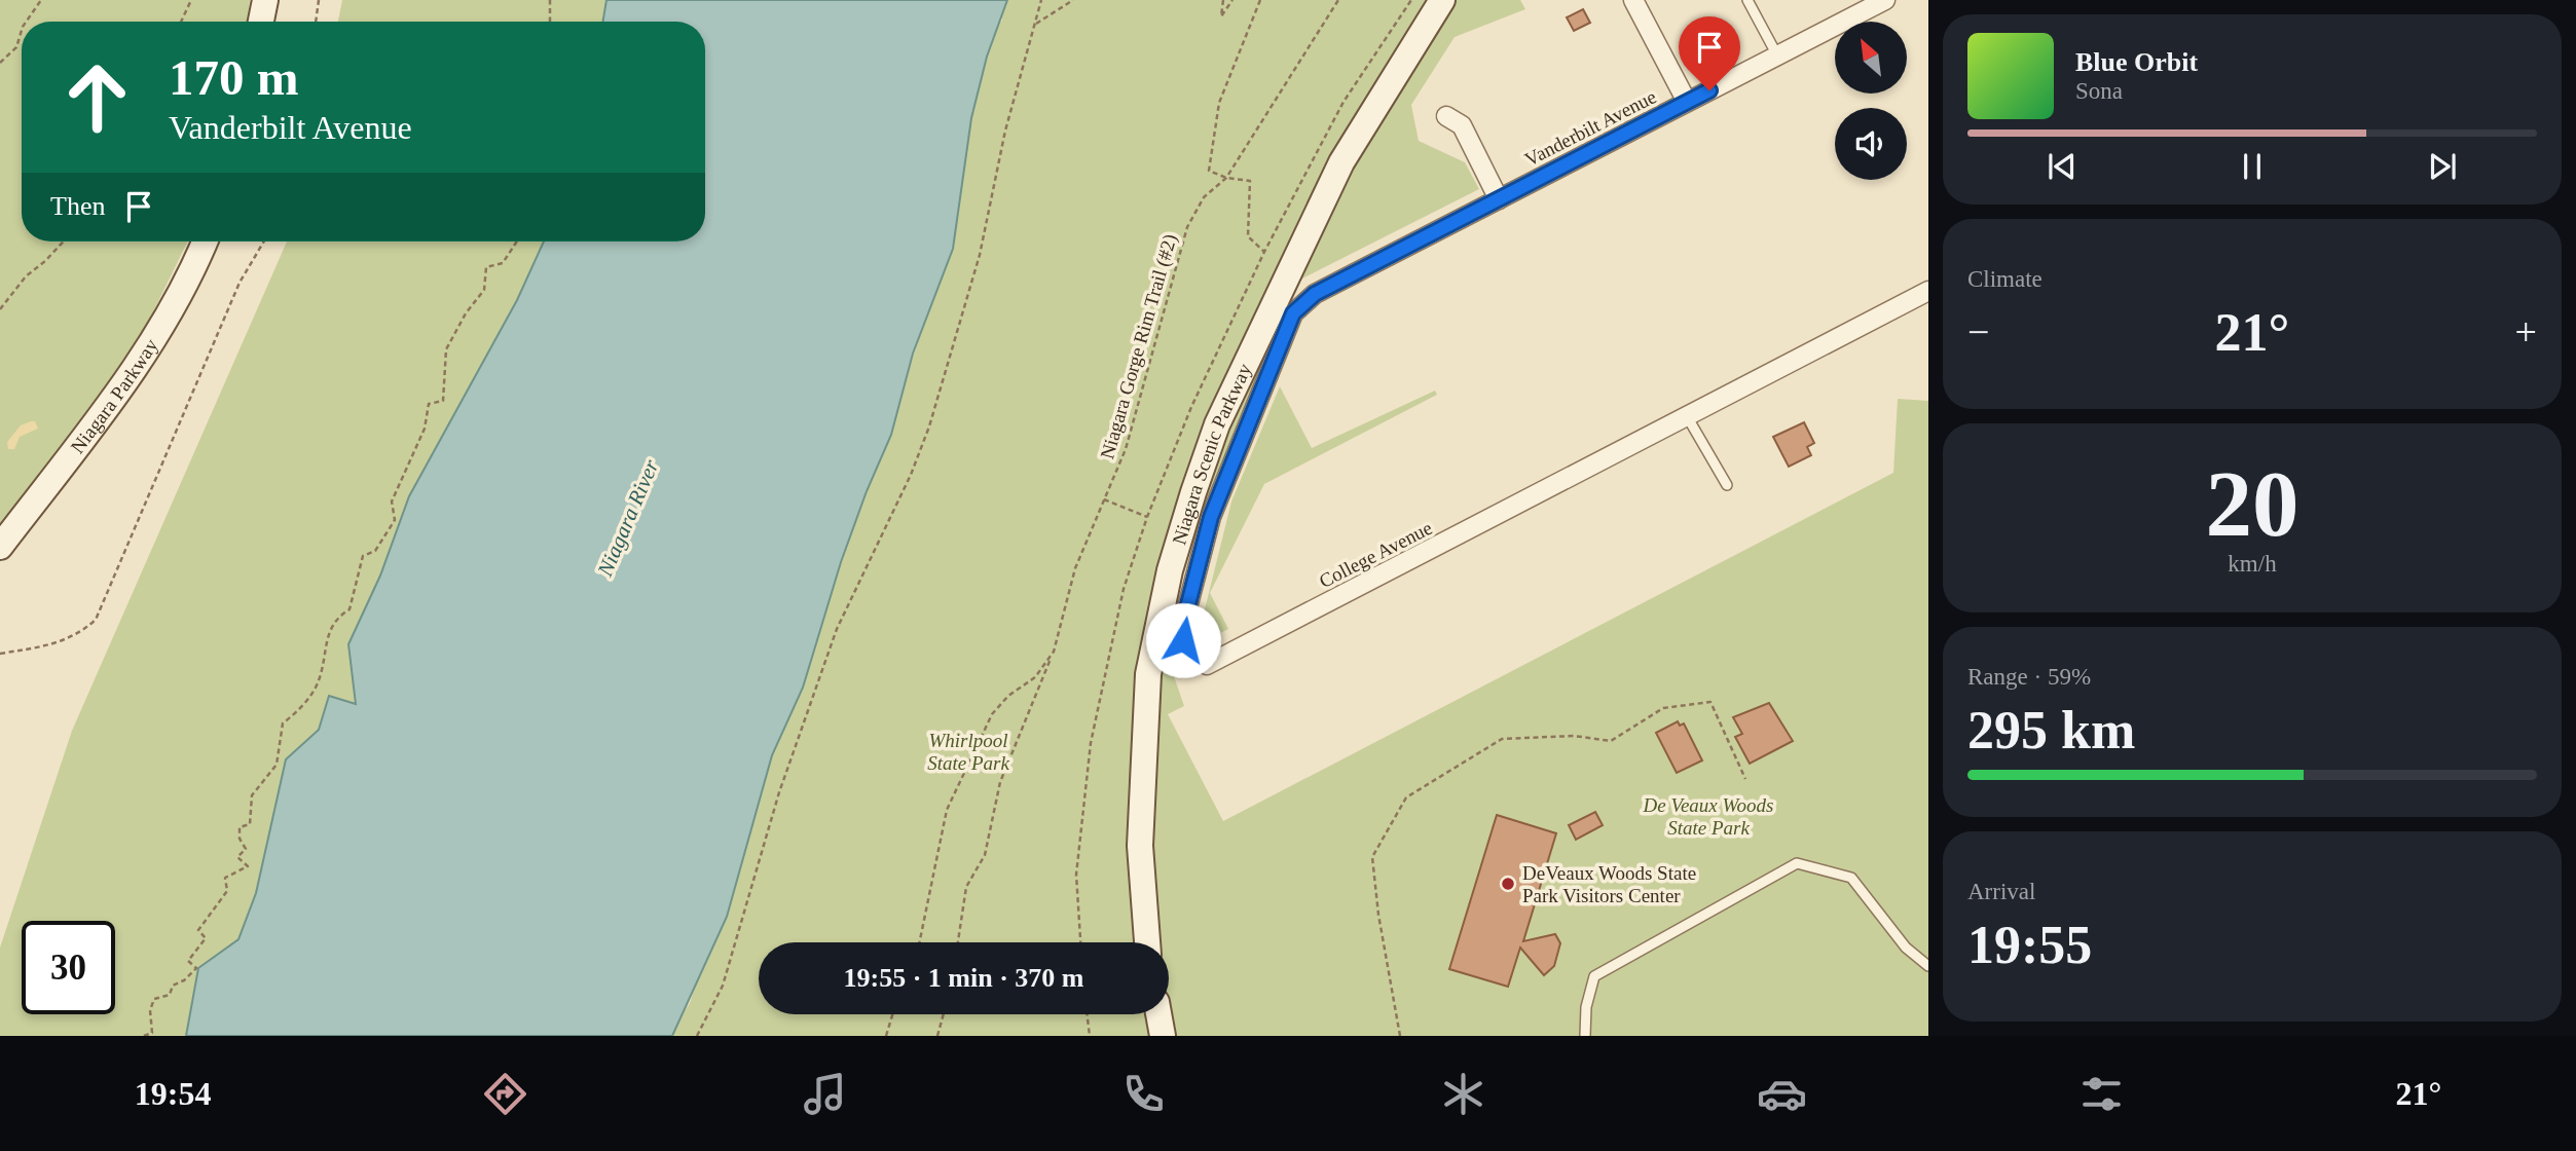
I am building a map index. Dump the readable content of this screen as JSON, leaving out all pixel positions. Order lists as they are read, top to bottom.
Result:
{
  "streets": {
    "main road": ["Niagara Parkway", "Niagara Scenic Parkway"],
    "street": ["Vanderbilt Avenue", "College Avenue"],
    "path": ["Niagara Gorge Rim Trail (#2)"]
  },
  "crossings": [
    ["Vanderbilt Avenue", "College Avenue"]
  ],
  "water": ["Niagara River"],
  "parks": ["Whirlpool State Park", "De Veaux Woods State Park"],
  "places": ["DeVeaux Woods State Park Visitors Center"],
  "north": "top left",
  "page": {
    "turn": ["170 m", "Vanderbilt Avenue"],
    "song": ["Blue Orbit", "Sona"],
    "then": "Then",
    "tile": [
      "Climate",
      ["20", "km/h"],
      ["Range · 59%", "295 km"],
      ["Arrival", "19:55"]
    ],
    "heat": ["−", "21°", "+"],
    "limit": "30",
    "trip": "19:55 · 1 min · 370 m",
    "tabs": ["19:54", "21°"]
  }
}
